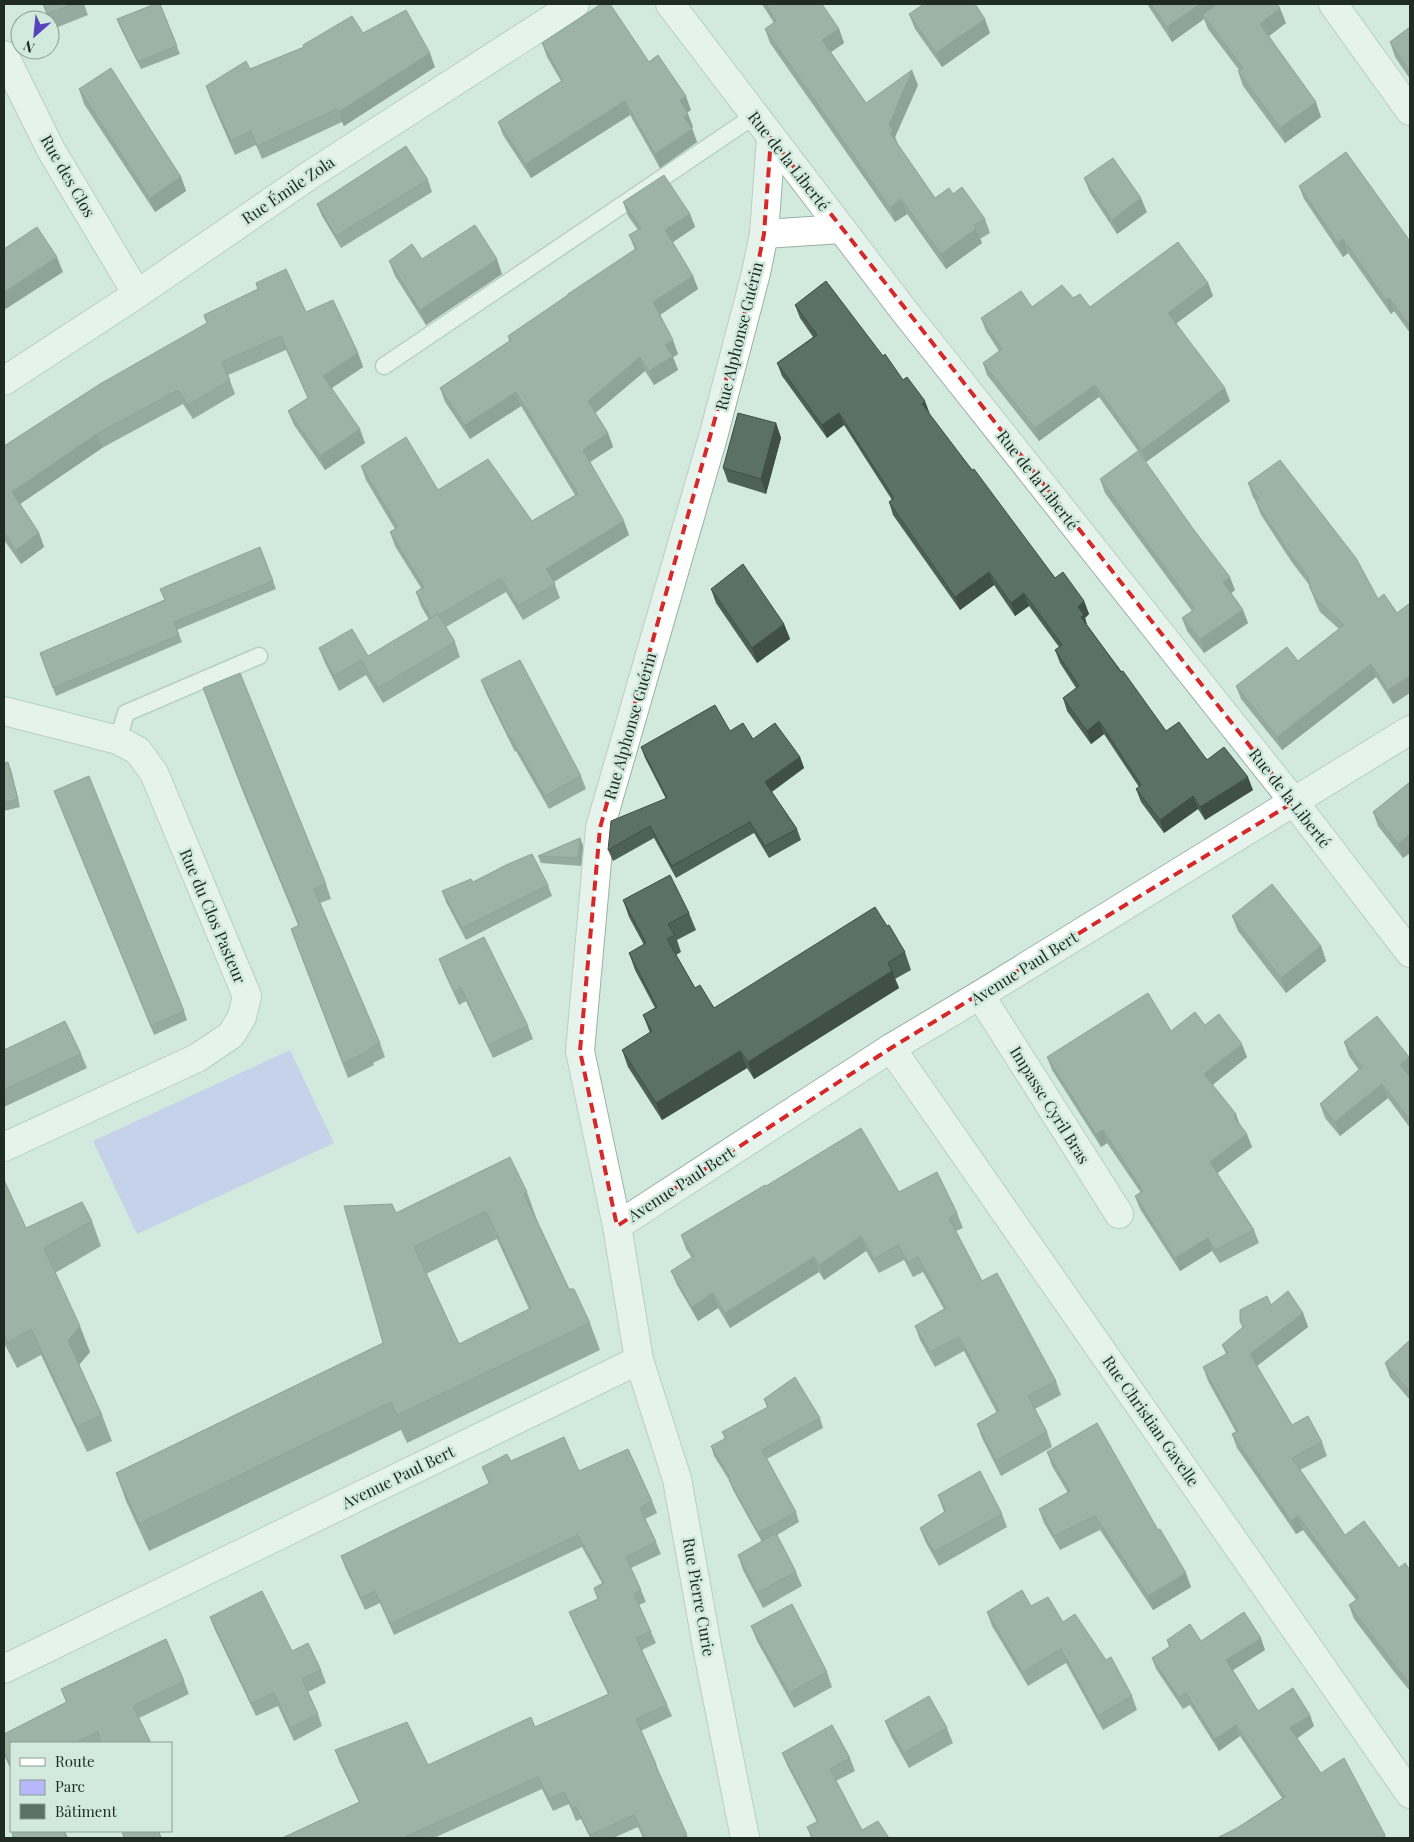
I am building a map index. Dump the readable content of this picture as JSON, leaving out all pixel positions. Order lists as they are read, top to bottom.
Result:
{
  "streets": {
    "street": [
      "Rue de la Liberté",
      "Rue des Clos",
      "Rue Émile Zola",
      "Rue Alphonse Guérin",
      "Rue du Clos Pasteur",
      "Avenue Paul Bert",
      "Impasse Cyril Bras",
      "Rue Christian Gavelle",
      "Rue Pierre Curie"
    ]
  },
  "crossings": [
    ["Rue de la Liberté", "Rue Alphonse Guérin"],
    ["Rue de la Liberté", "Avenue Paul Bert"],
    ["Rue des Clos", "Rue Émile Zola"],
    ["Rue Alphonse Guérin", "Avenue Paul Bert"],
    ["Avenue Paul Bert", "Impasse Cyril Bras"],
    ["Avenue Paul Bert", "Rue Christian Gavelle"],
    ["Avenue Paul Bert", "Rue Pierre Curie"]
  ],
  "legend": ["Route", "Parc", "Bâtiment"],
  "north": "bottom left"
}
